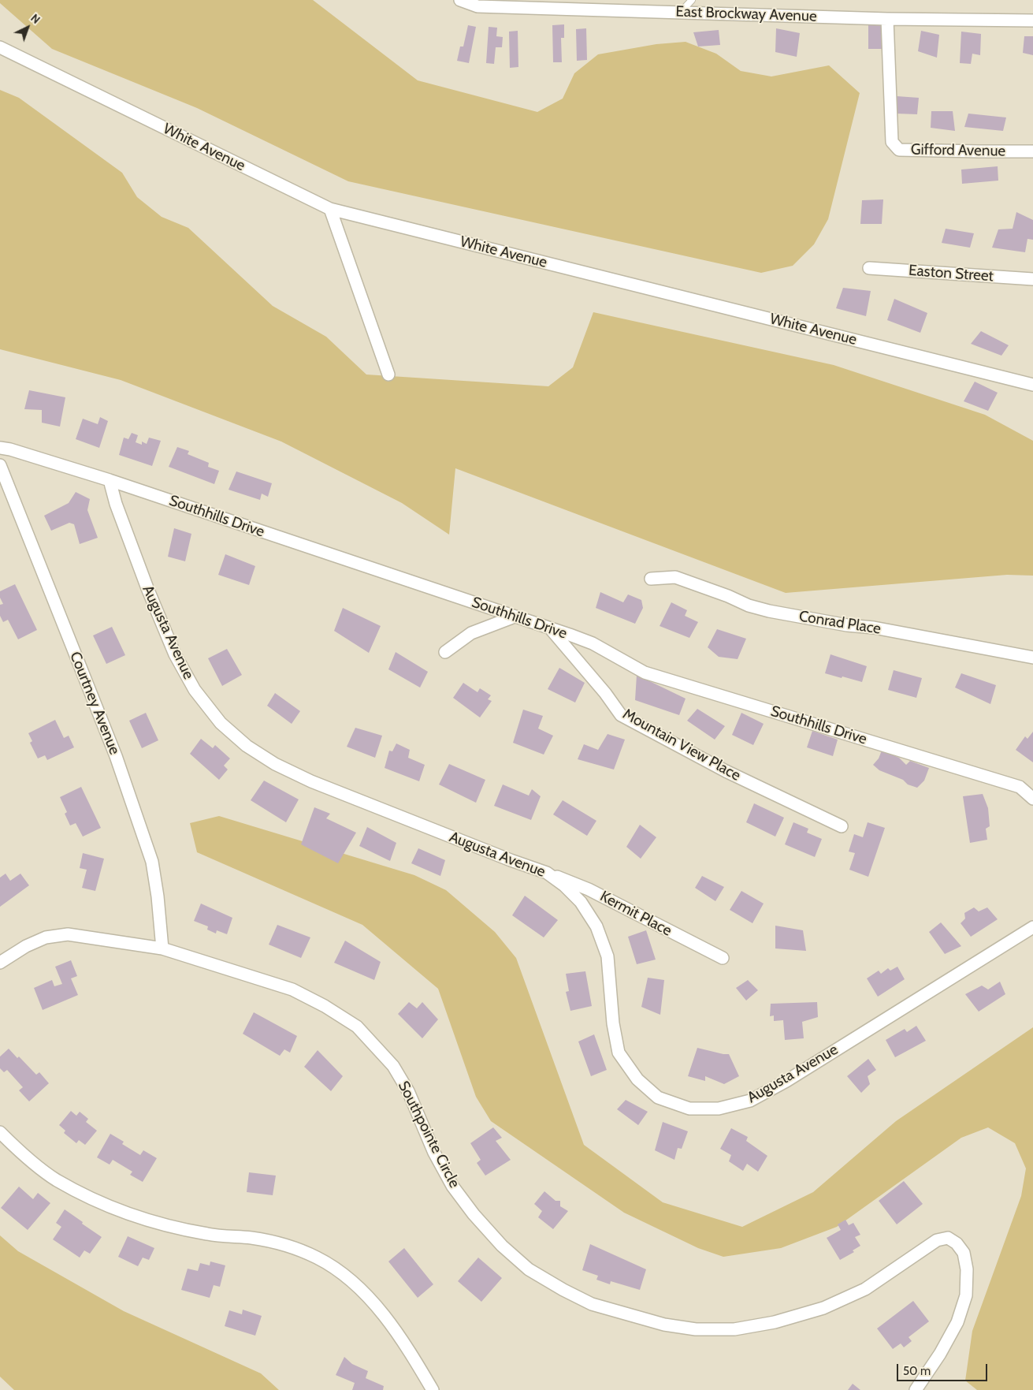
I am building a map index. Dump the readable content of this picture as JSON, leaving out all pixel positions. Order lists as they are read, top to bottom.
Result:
{
  "streets": {
    "street": [
      "East Brockway Avenue",
      "White Avenue",
      "Gifford Avenue",
      "Easton Street",
      "Southhills Drive",
      "Conrad Place",
      "Augusta Avenue",
      "Courtney Avenue",
      "Mountain View Place",
      "Kermit Place",
      "Southpointe Circle"
    ]
  },
  "crossings": [
    ["East Brockway Avenue", "Gifford Avenue"],
    ["Southhills Drive", "Augusta Avenue"],
    ["Southhills Drive", "Mountain View Place"],
    ["Augusta Avenue", "Kermit Place"],
    ["Courtney Avenue", "Southpointe Circle"]
  ],
  "scale_bar": "50 m",
  "north": "top right"
}
